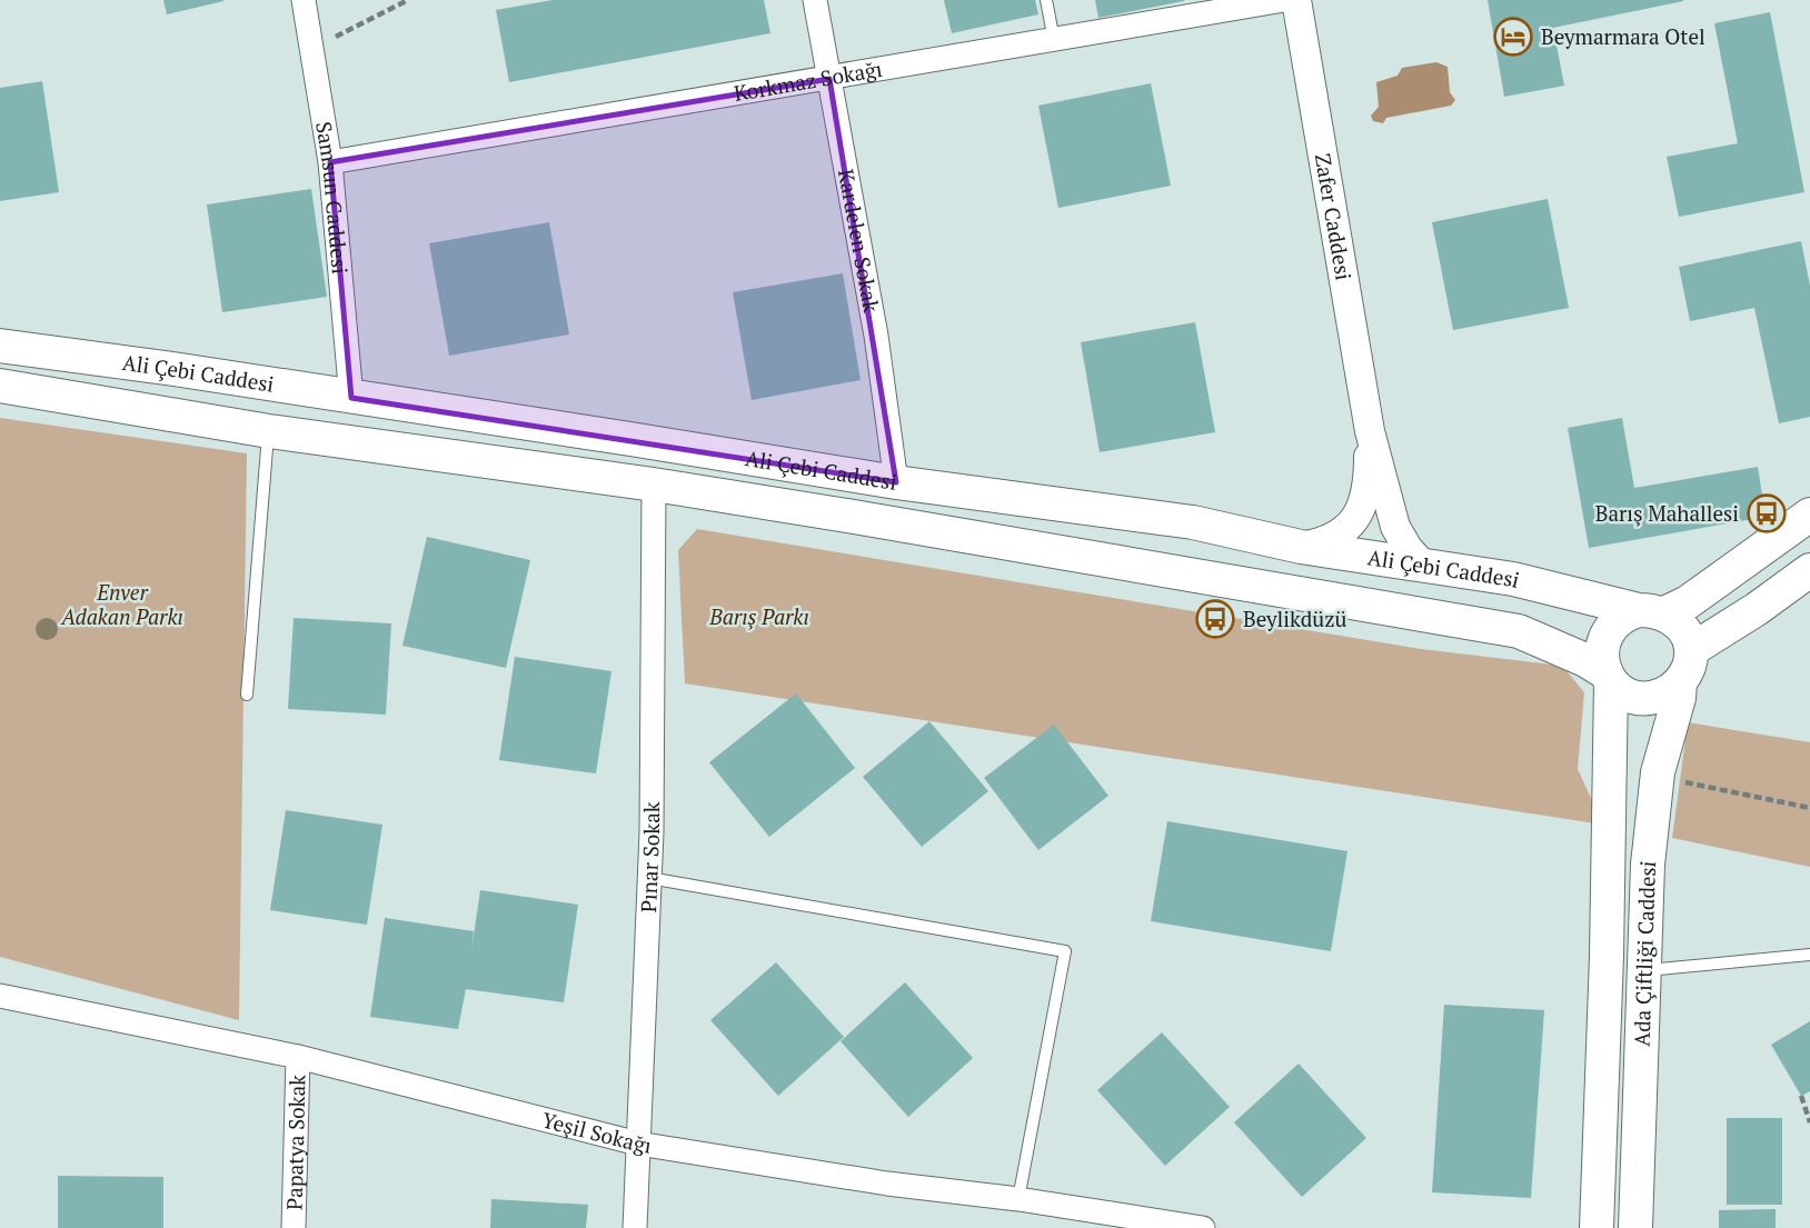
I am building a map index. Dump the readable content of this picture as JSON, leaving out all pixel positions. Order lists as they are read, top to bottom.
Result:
{
  "streets": {
    "main road": ["Ali Çebi Caddesi", "Ada Çiftliği Caddesi"],
    "street": [
      "Korkmaz Sokağı",
      "Samsun Caddesi",
      "Zafer Caddesi",
      "Kardelen Sokak",
      "Pınar Sokak",
      "Yeşil Sokağı",
      "Papatya Sokak"
    ]
  },
  "crossings": [
    ["Korkmaz Sokağı", "Samsun Caddesi"],
    ["Korkmaz Sokağı", "Kardelen Sokak"],
    ["Samsun Caddesi", "Ali Çebi Caddesi"],
    ["Kardelen Sokak", "Ali Çebi Caddesi"],
    ["Ali Çebi Caddesi", "Pınar Sokak"],
    ["Ali Çebi Caddesi", "Ada Çiftliği Caddesi"],
    ["Pınar Sokak", "Yeşil Sokağı"],
    ["Yeşil Sokağı", "Papatya Sokak"]
  ],
  "parks": ["Enver Adakan Parkı", "Barış Parkı"],
  "places": {
    "hotel": ["Beymarmara Otel"],
    "bus stop": ["Barış Mahallesi", "Beylikdüzü"]
  }
}
